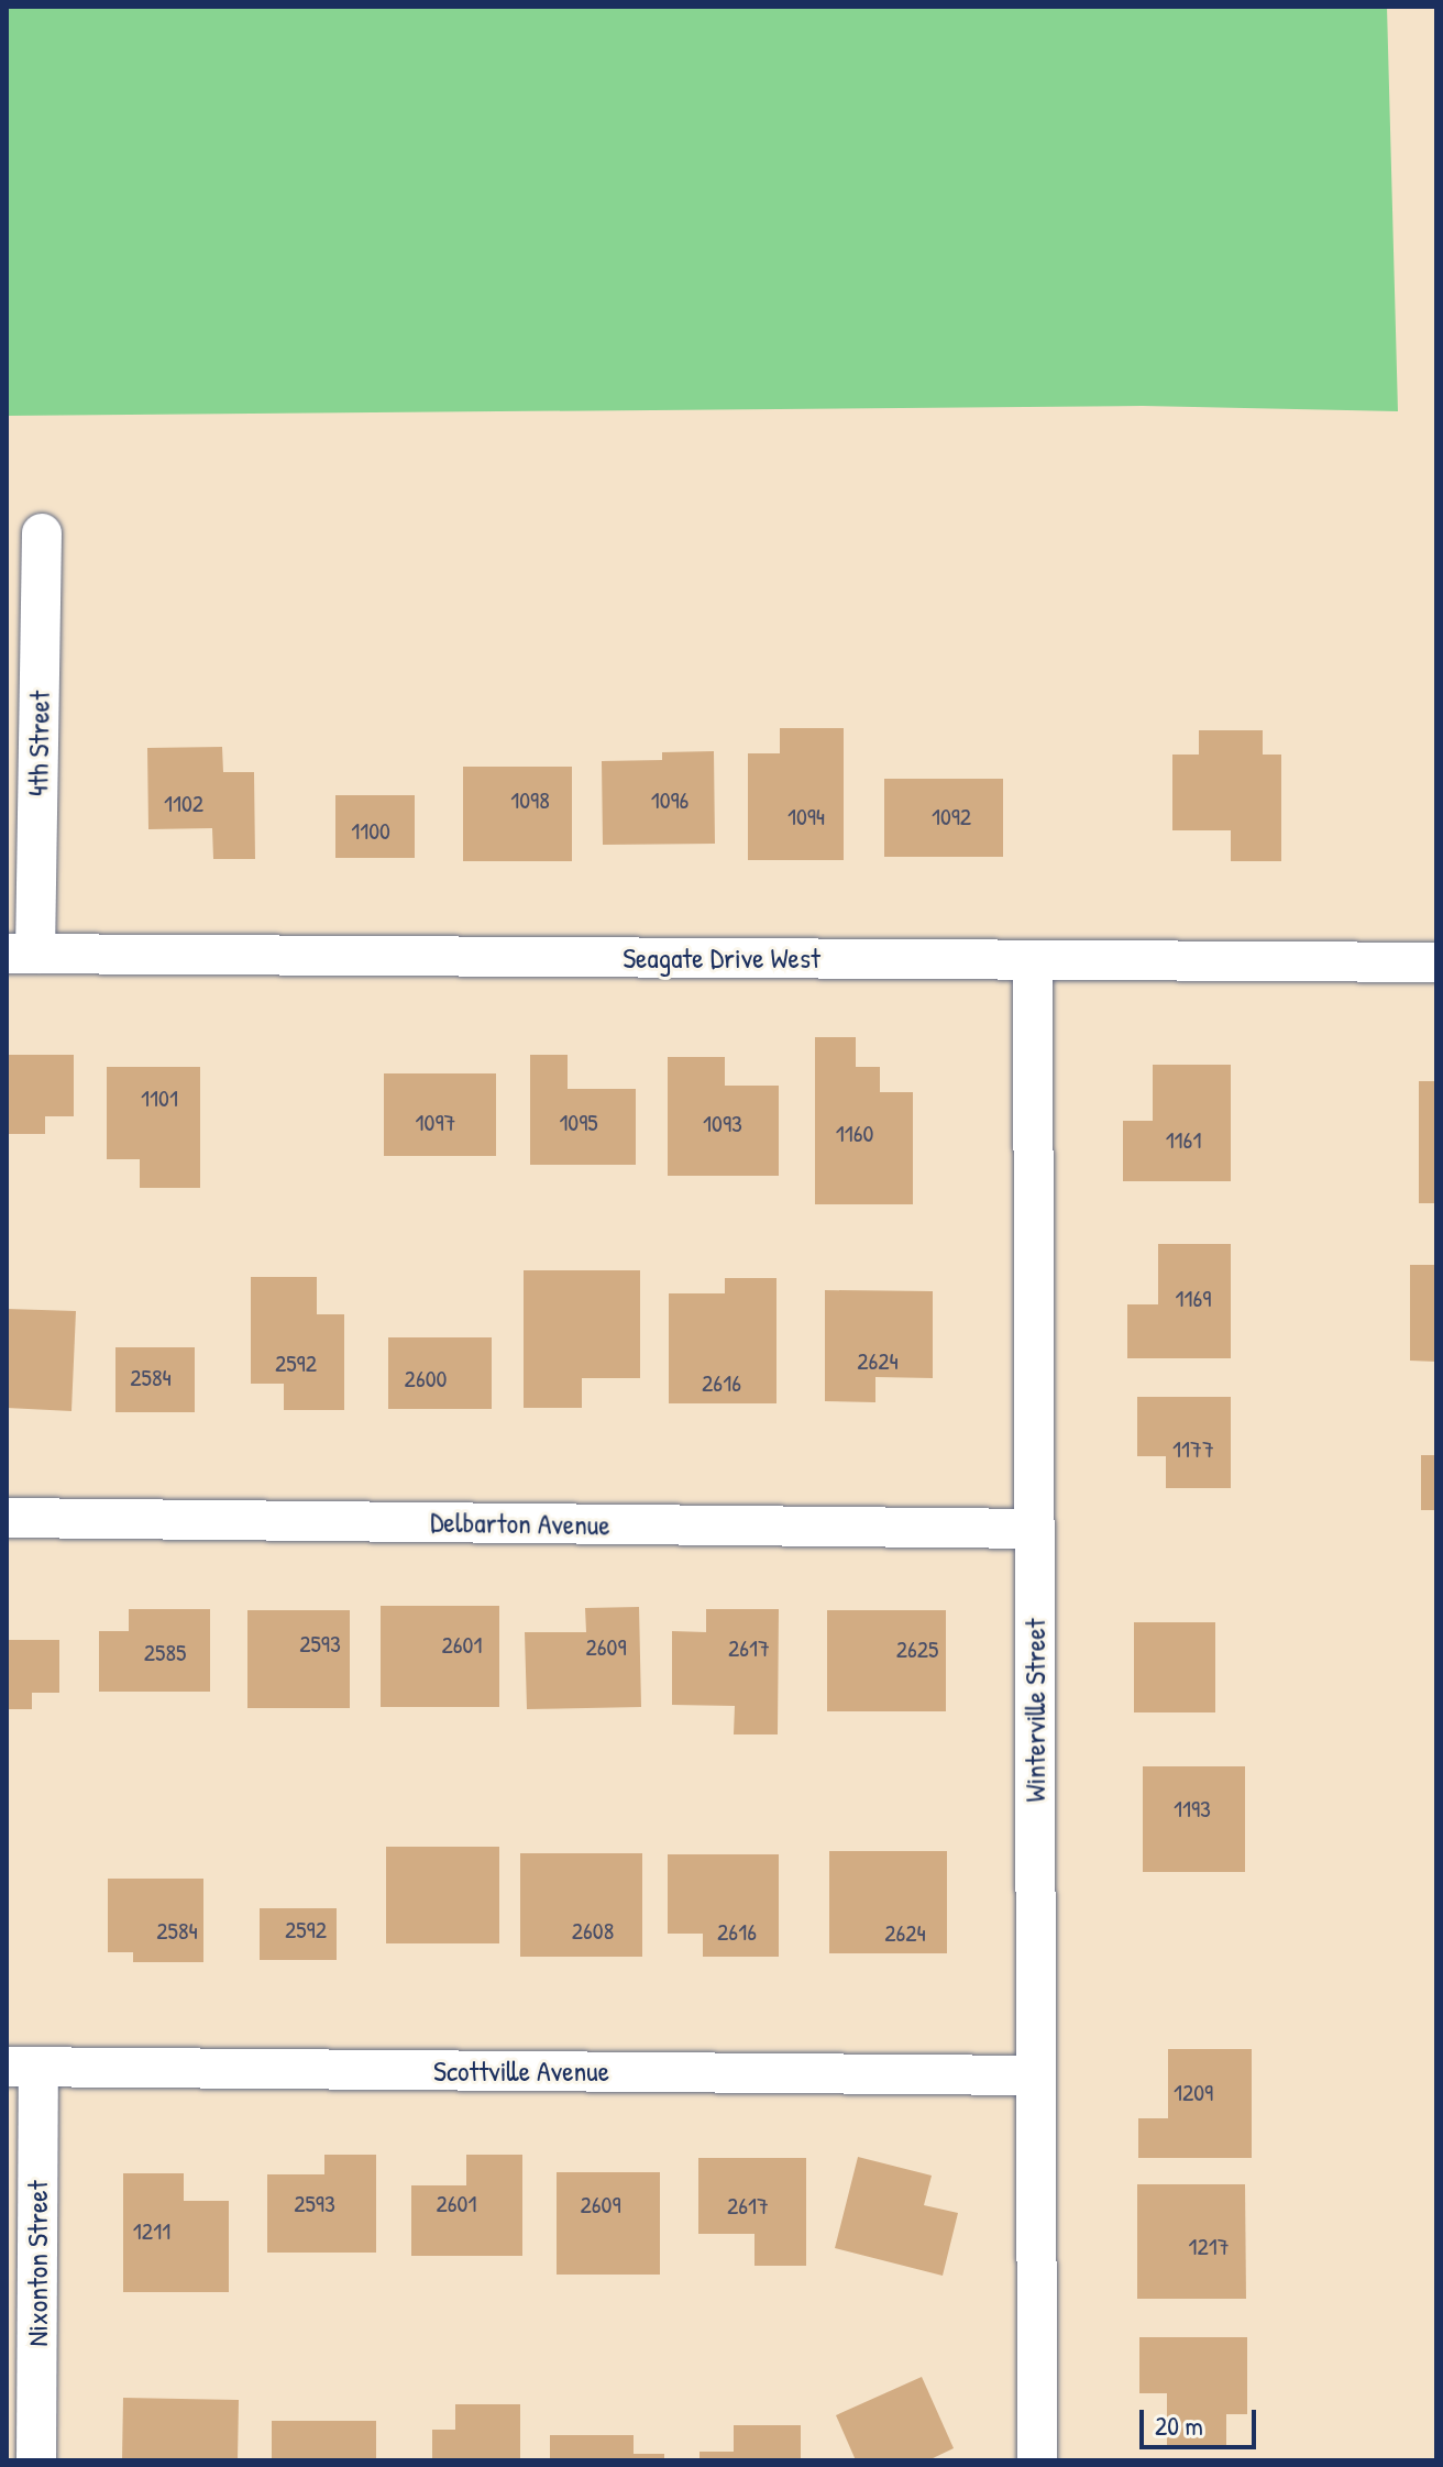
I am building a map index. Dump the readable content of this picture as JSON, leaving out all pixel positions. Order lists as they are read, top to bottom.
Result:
{
  "streets": {
    "street": [
      "4th Street",
      "Seagate Drive West",
      "Delbarton Avenue",
      "Winterville Street",
      "Scottville Avenue",
      "Nixonton Street"
    ]
  },
  "crossings": [
    ["4th Street", "Seagate Drive West"],
    ["Seagate Drive West", "Winterville Street"],
    ["Delbarton Avenue", "Winterville Street"],
    ["Winterville Street", "Scottville Avenue"],
    ["Scottville Avenue", "Nixonton Street"]
  ],
  "house_numbers": [
    "1098",
    "1096",
    "1102",
    "1094",
    "1092",
    "1100",
    "1101",
    "1097",
    "1095",
    "1093",
    "1160",
    "1161",
    "1169",
    "2624",
    "2592",
    "2584",
    "2600",
    "2616",
    "1177",
    "2593",
    "2601",
    "2609",
    "2617",
    "2625",
    "2585",
    "1193",
    "2592",
    "2584",
    "2608",
    "2616",
    "2624",
    "1209",
    "2593",
    "2601",
    "2609",
    "2617",
    "1211",
    "1217"
  ],
  "scale_bar": "20 m"
}
